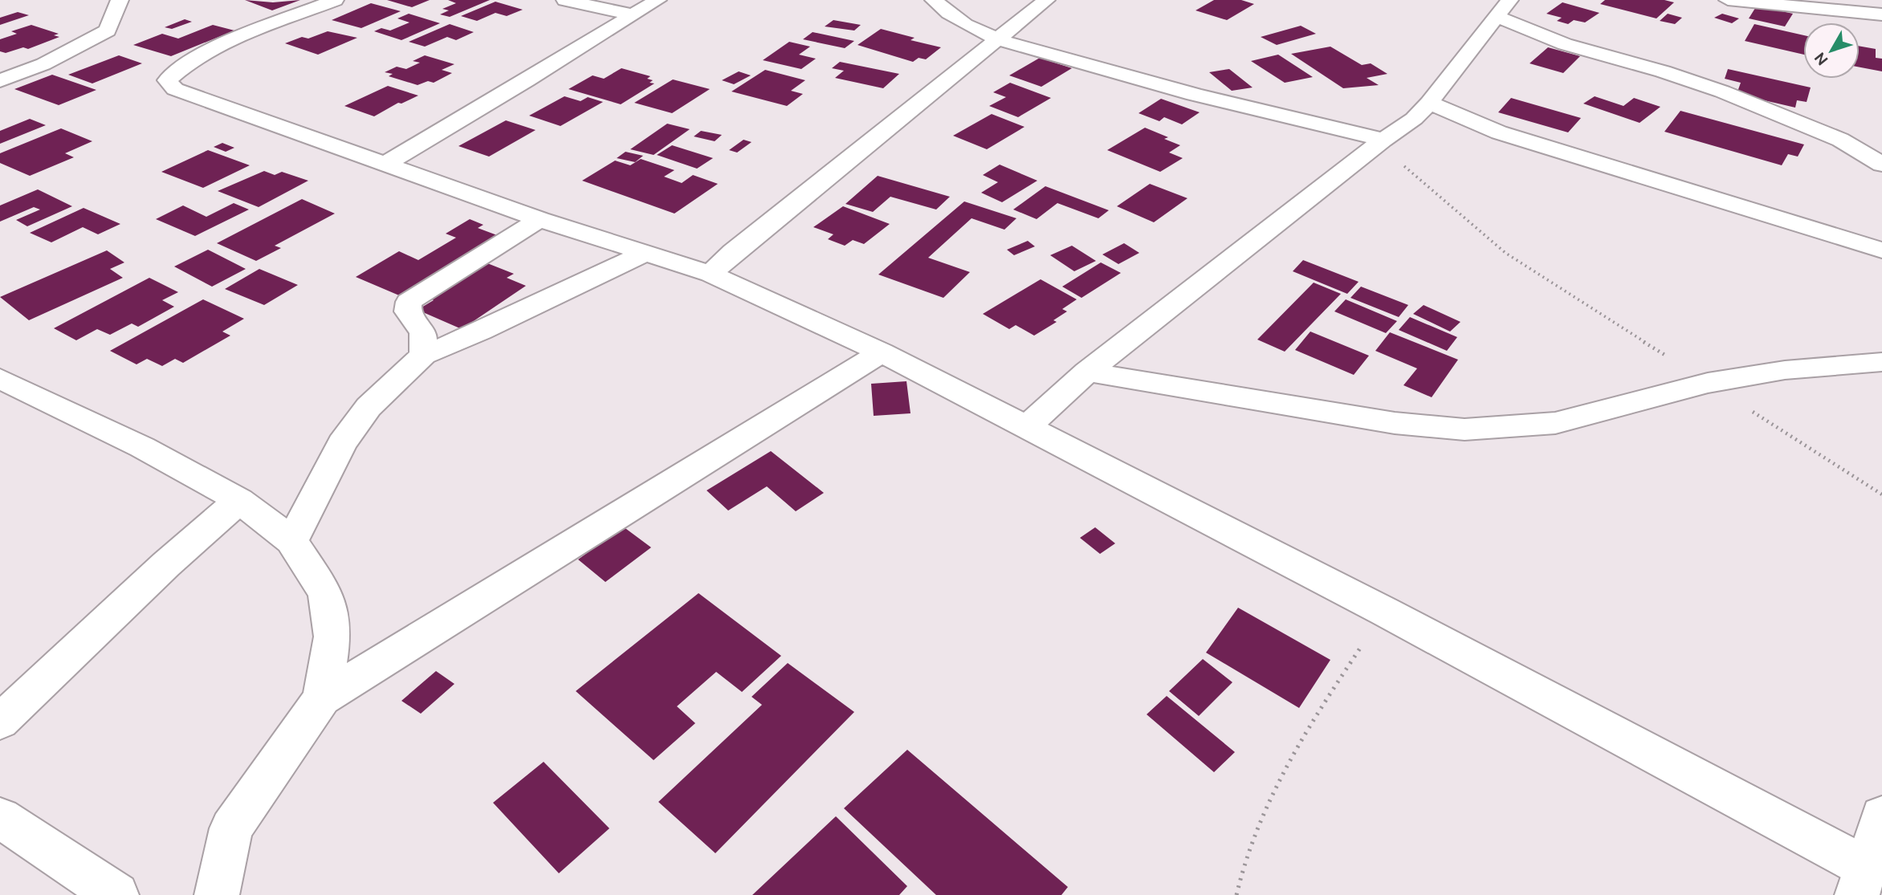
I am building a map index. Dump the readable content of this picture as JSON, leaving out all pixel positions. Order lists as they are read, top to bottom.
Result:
{
  "north": "bottom left"
}
